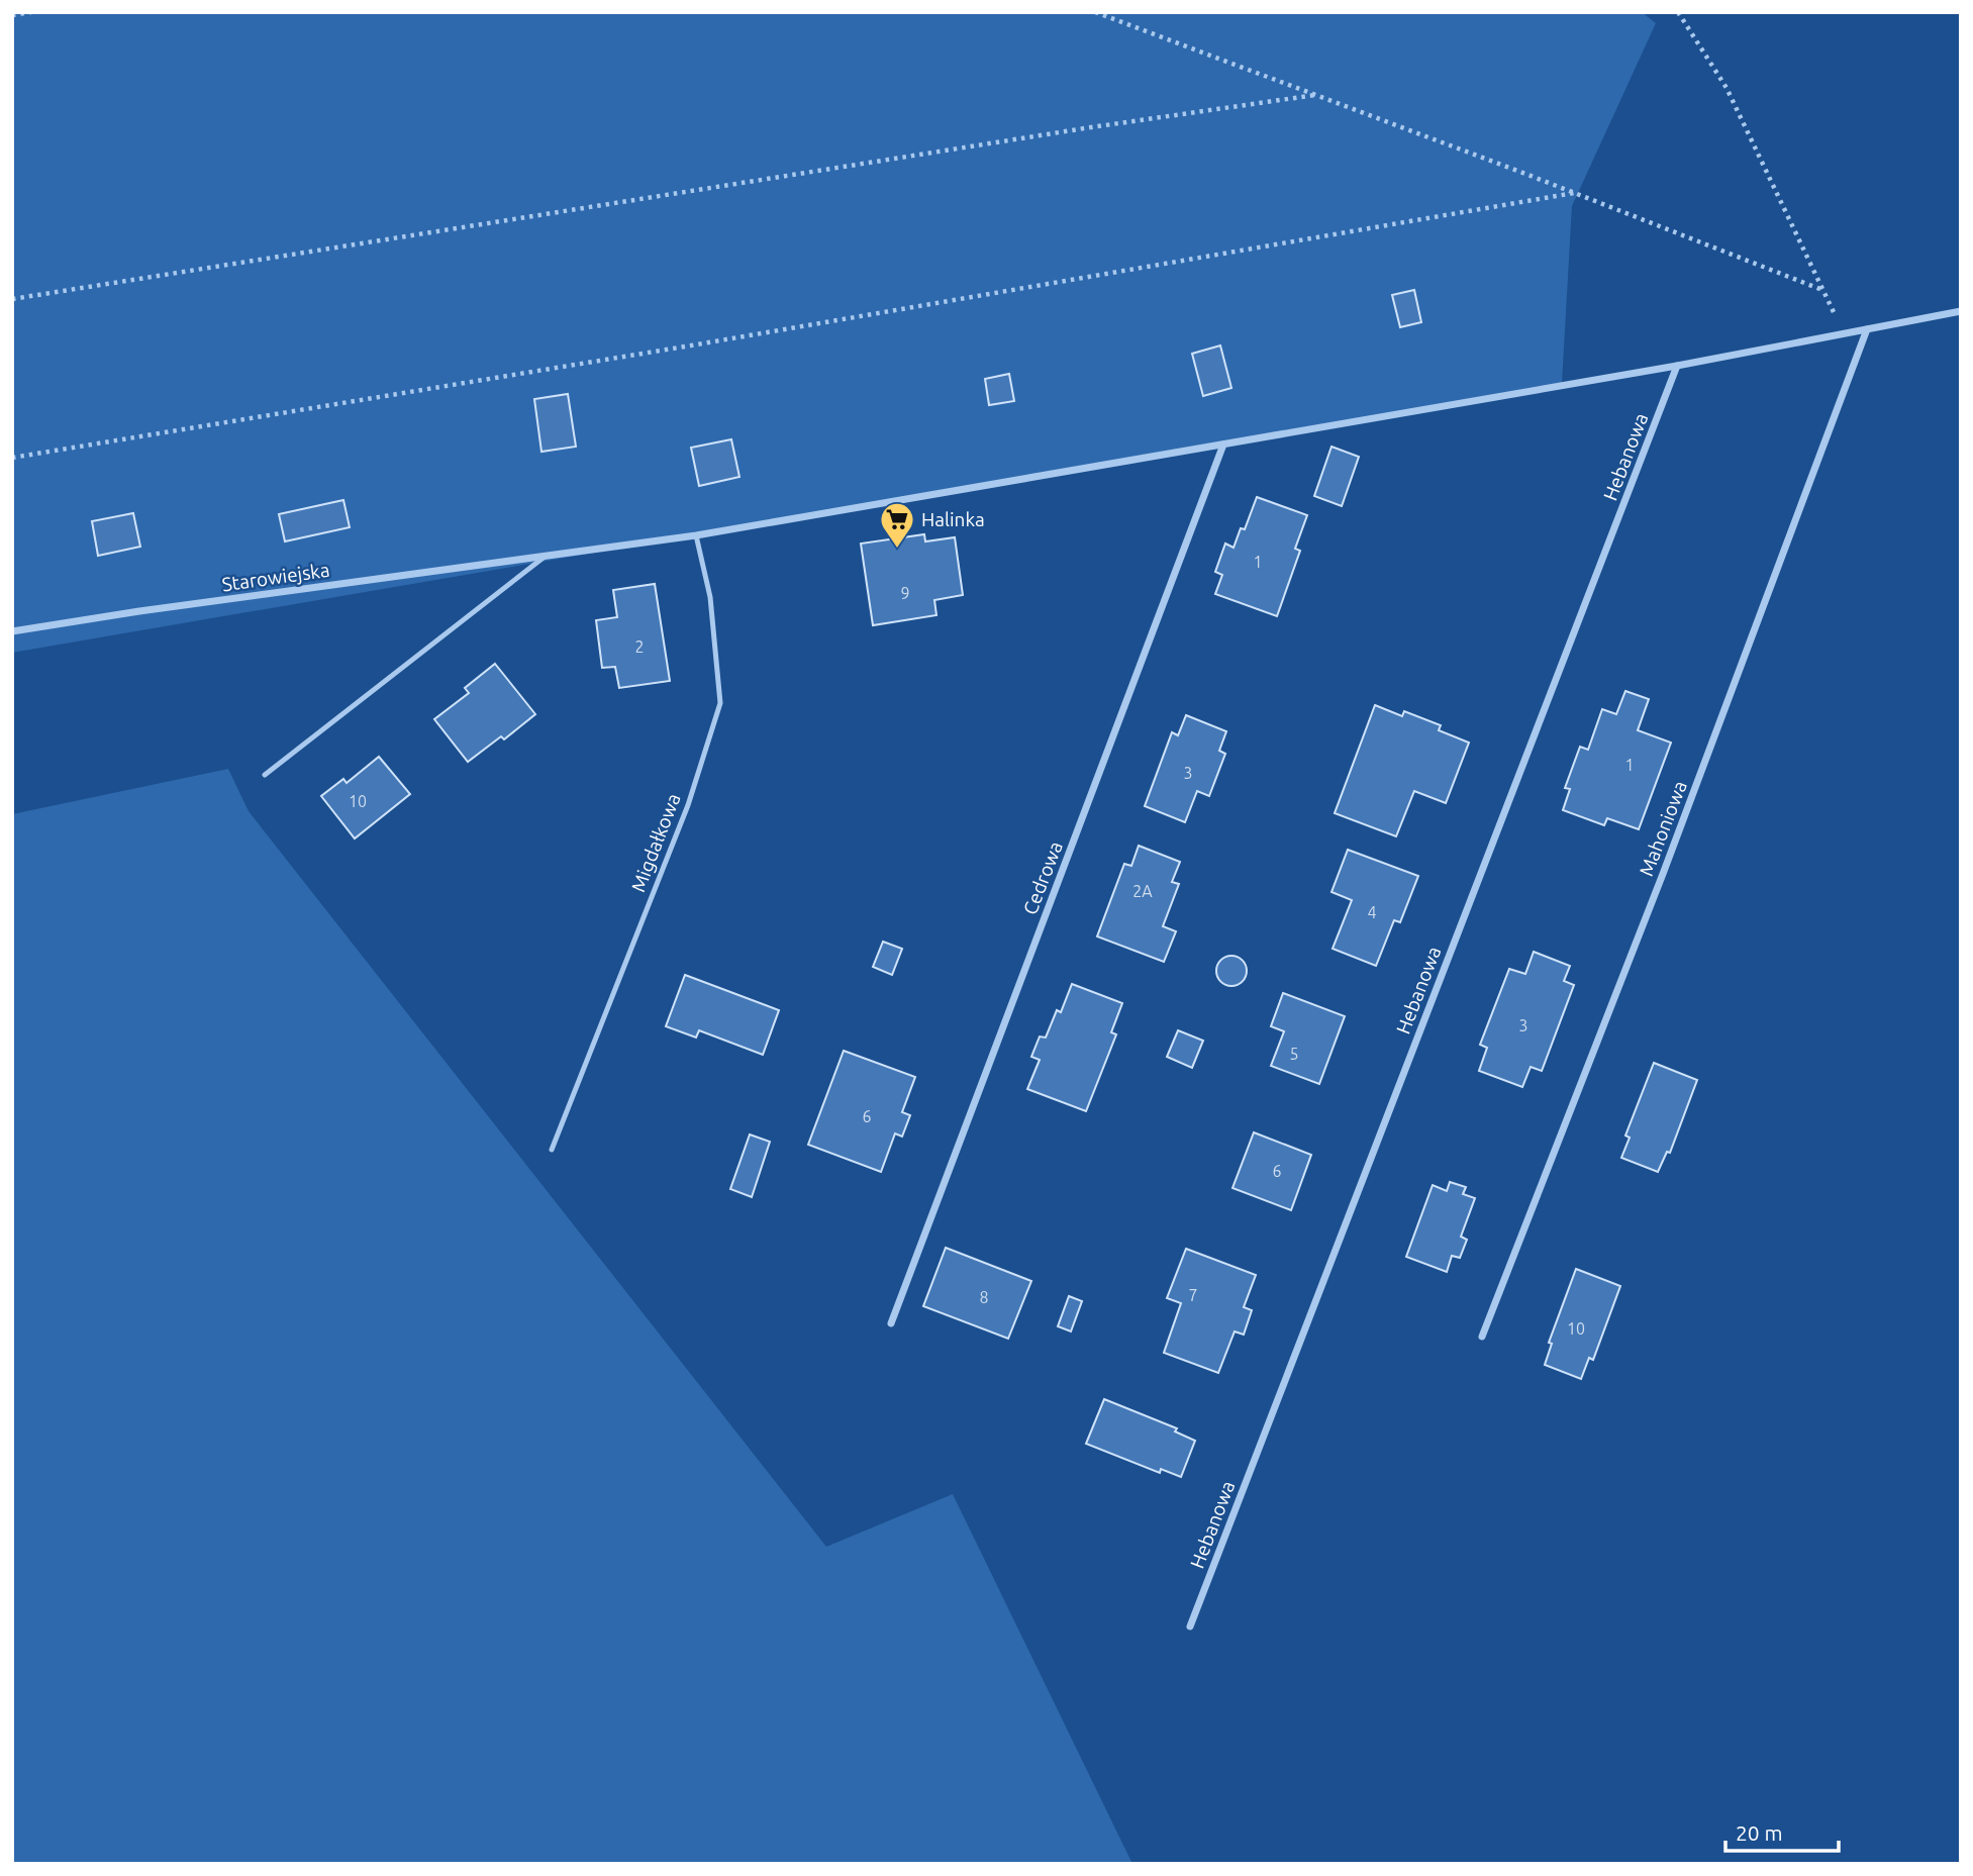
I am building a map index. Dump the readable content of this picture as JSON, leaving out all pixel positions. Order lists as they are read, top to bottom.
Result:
{
  "streets": {
    "street": [
      "Hebanowa",
      "Starowiejska",
      "Mahoniowa",
      "Cedrowa"
    ],
    "lane": ["Migdałkowa"]
  },
  "crossings": [
    ["Hebanowa", "Starowiejska"],
    ["Starowiejska", "Mahoniowa"],
    ["Starowiejska", "Migdałkowa"],
    ["Starowiejska", "Cedrowa"]
  ],
  "places": {
    "supermarket": ["Halinka"]
  },
  "house_numbers": [
    "1",
    "9",
    "2",
    "1",
    "3",
    "10",
    "2A",
    "4",
    "3",
    "5",
    "6",
    "6",
    "7",
    "8",
    "10"
  ],
  "scale_bar": "20 m"
}
